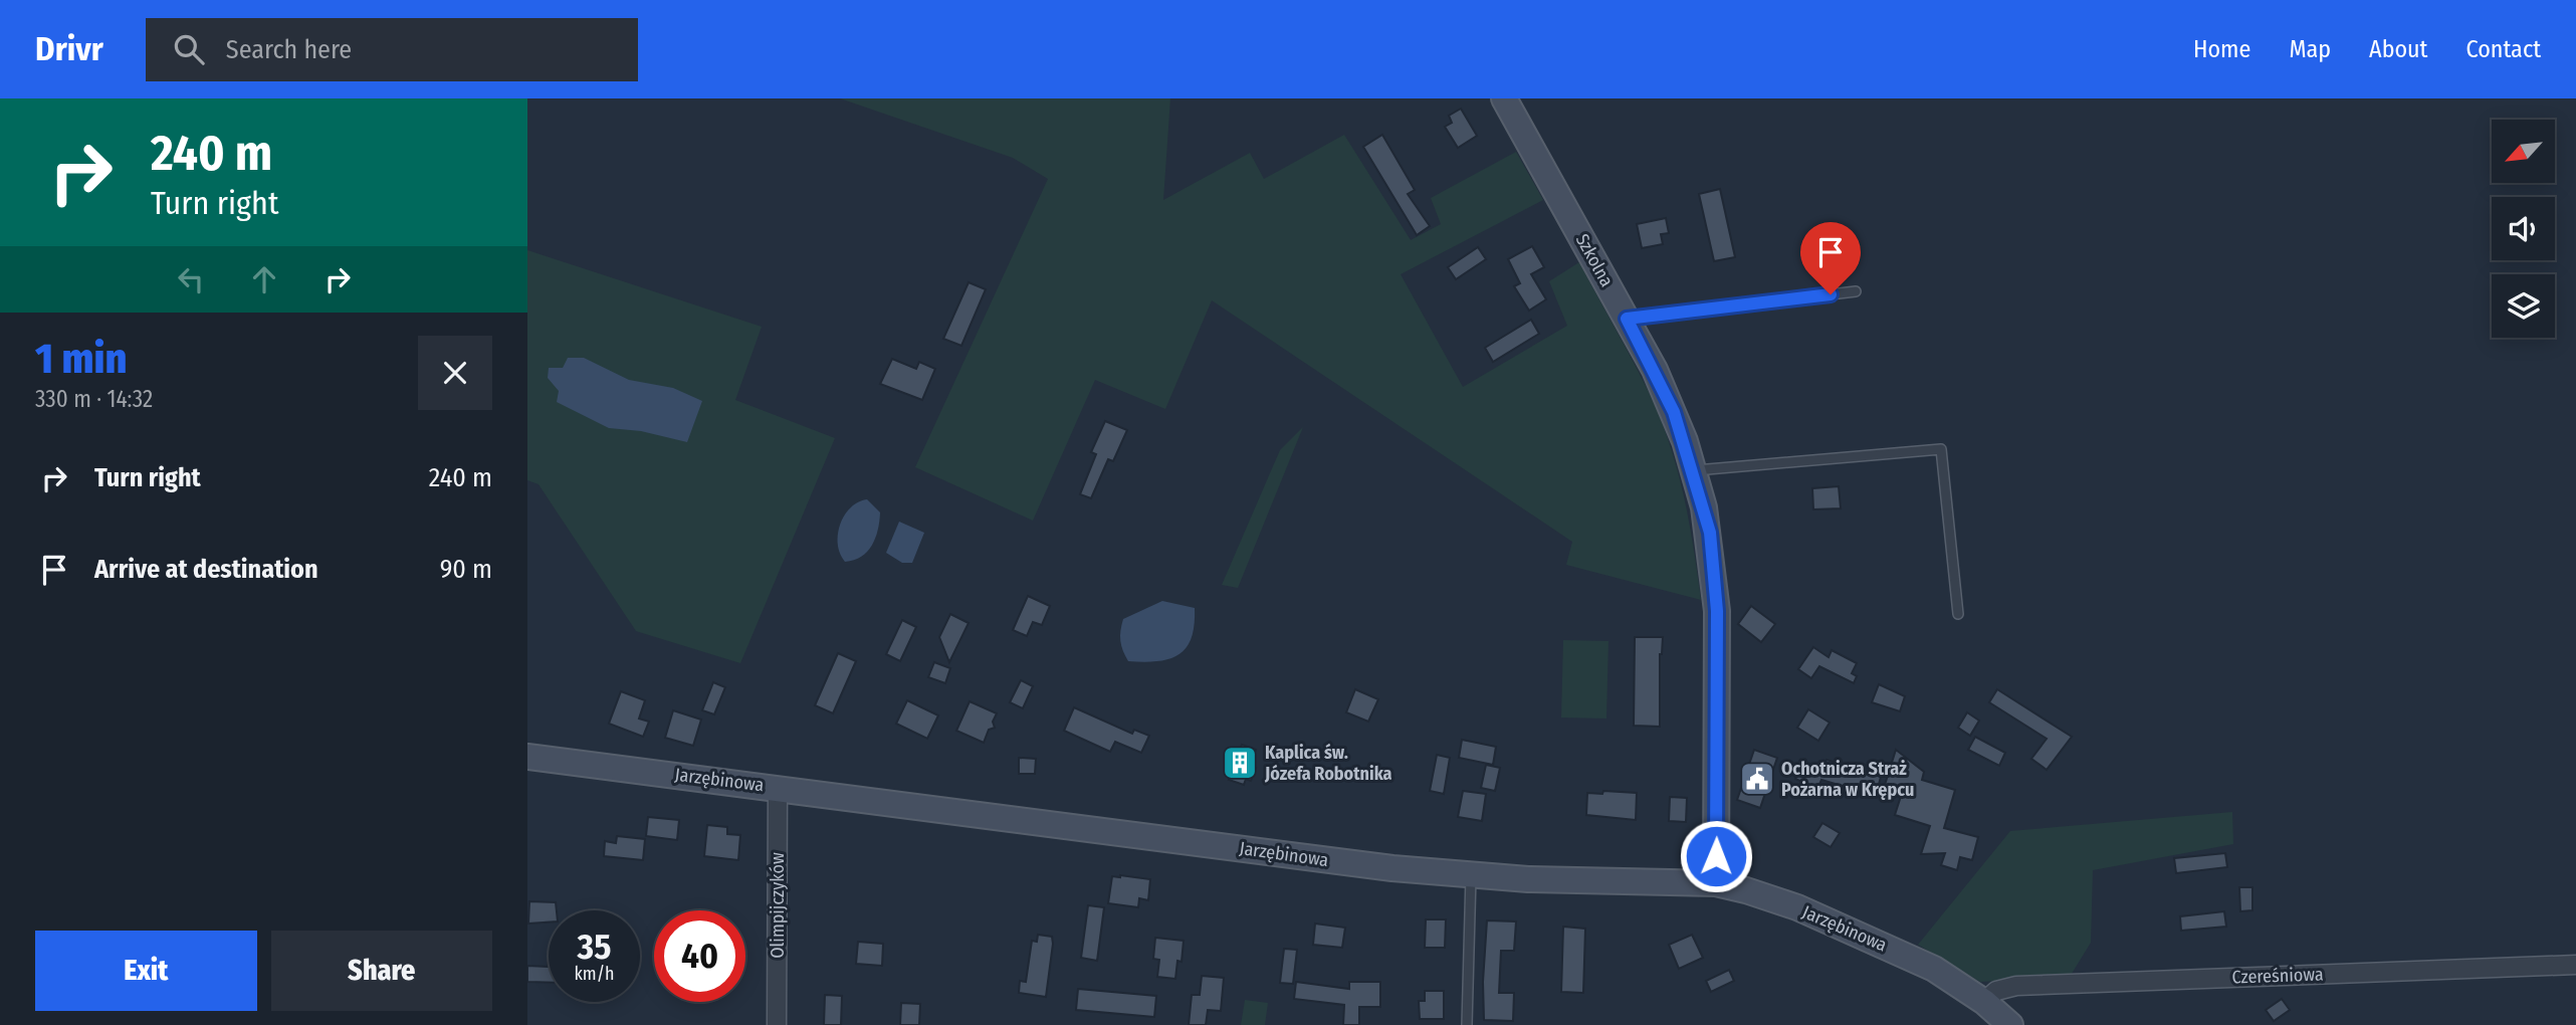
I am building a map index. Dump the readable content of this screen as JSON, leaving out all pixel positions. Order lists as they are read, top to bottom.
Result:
{
  "streets": {
    "street": [
      "Szkolna",
      "Jarzębinowa",
      "Olimpijczyków",
      "Czereśniowa"
    ]
  },
  "crossings": [
    ["Szkolna", "Jarzębinowa"],
    ["Jarzębinowa", "Olimpijczyków"],
    ["Jarzębinowa", "Czereśniowa"]
  ],
  "places": {
    "building": ["Kaplica św. Józefa Robotnika"],
    "public building": ["Ochotnicza Straż Pożarna w Krępcu"]
  },
  "north": "bottom left",
  "page": {
    "header": "Drivr",
    "search": "Search here",
    "nav": [
      "Home",
      "Map",
      "About",
      "Contact"
    ],
    "turn": ["240 m", "Turn right"],
    "heading": ["1 min", "330 m · 14:32"],
    "list": [
      {
        "name": "Turn right",
        "value": "240 m"
      },
      {
        "name": "Arrive at destination",
        "value": "90 m"
      }
    ],
    "speed": "35 km/h",
    "limit": "40",
    "buttons": ["Exit", "Share"]
  }
}
